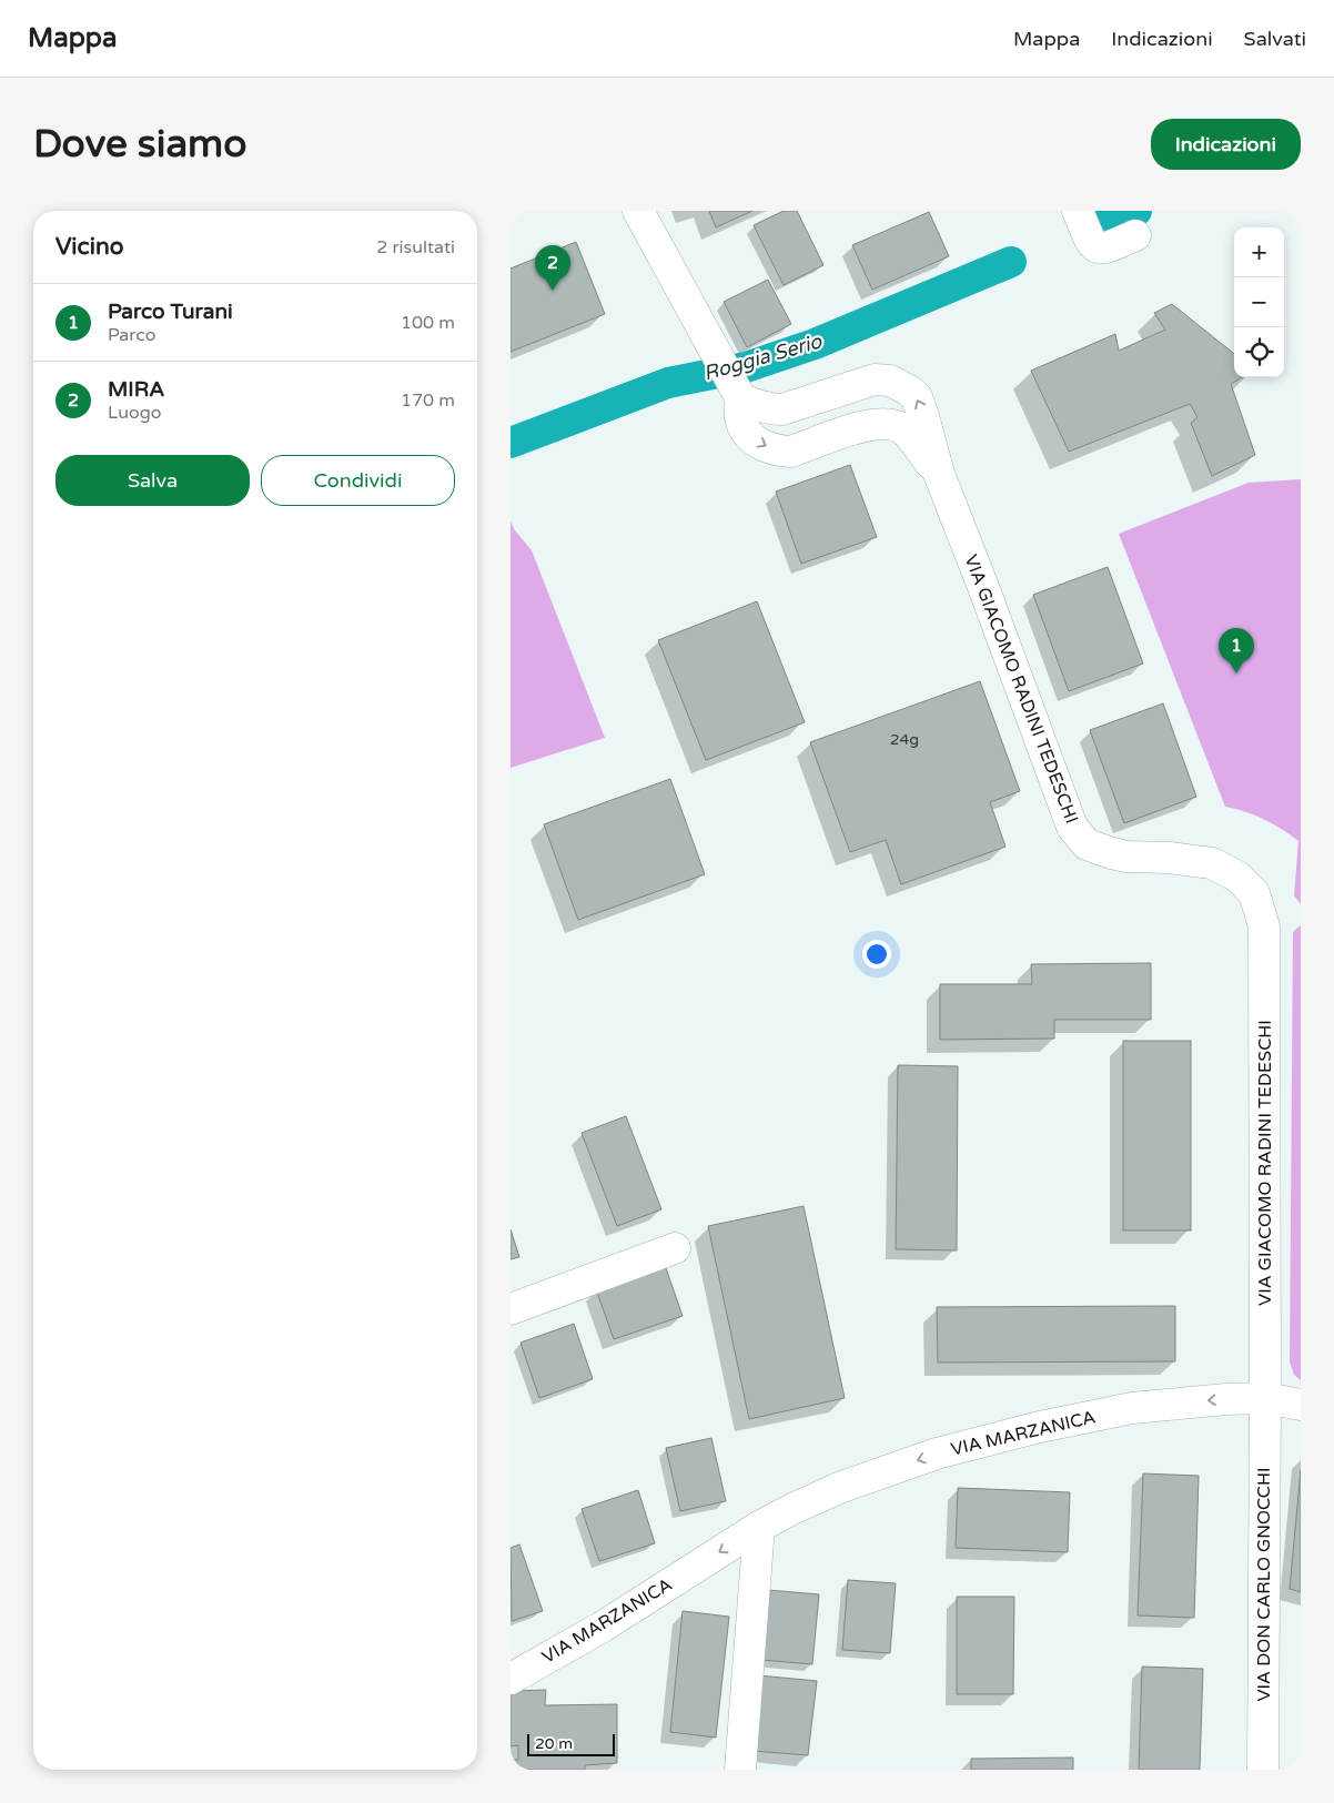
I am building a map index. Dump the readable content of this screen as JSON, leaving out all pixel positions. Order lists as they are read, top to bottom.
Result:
{
  "streets": {
    "street": ["VIA GIACOMO RADINI TEDESCHI", "VIA MARZANICA", "VIA DON CARLO GNOCCHI"]
  },
  "crossings": [
    ["VIA GIACOMO RADINI TEDESCHI", "VIA MARZANICA"],
    ["VIA GIACOMO RADINI TEDESCHI", "VIA DON CARLO GNOCCHI"],
    ["VIA MARZANICA", "VIA DON CARLO GNOCCHI"]
  ],
  "one_way": ["VIA MARZANICA"],
  "water": ["Roggia Serio"],
  "house_numbers": ["24g"],
  "scale_bar": "20 m",
  "page": {
    "header": "Mappa",
    "nav": ["Mappa", "Indicazioni", "Salvati"],
    "buttons": [
      "Indicazioni",
      ["Salva", "Condividi"]
    ],
    "title": "Dove siamo",
    "heading": ["Vicino", "2 risultati"],
    "map_buttons": ["+", "−"],
    "pins": ["2", "1"],
    "list": [
      {
        "mark": "1",
        "name": "Parco Turani",
        "note": "Parco",
        "value": "100 m"
      },
      {
        "mark": "2",
        "name": "MIRA",
        "note": "Luogo",
        "value": "170 m"
      }
    ],
    "scale": "20 m"
  }
}
